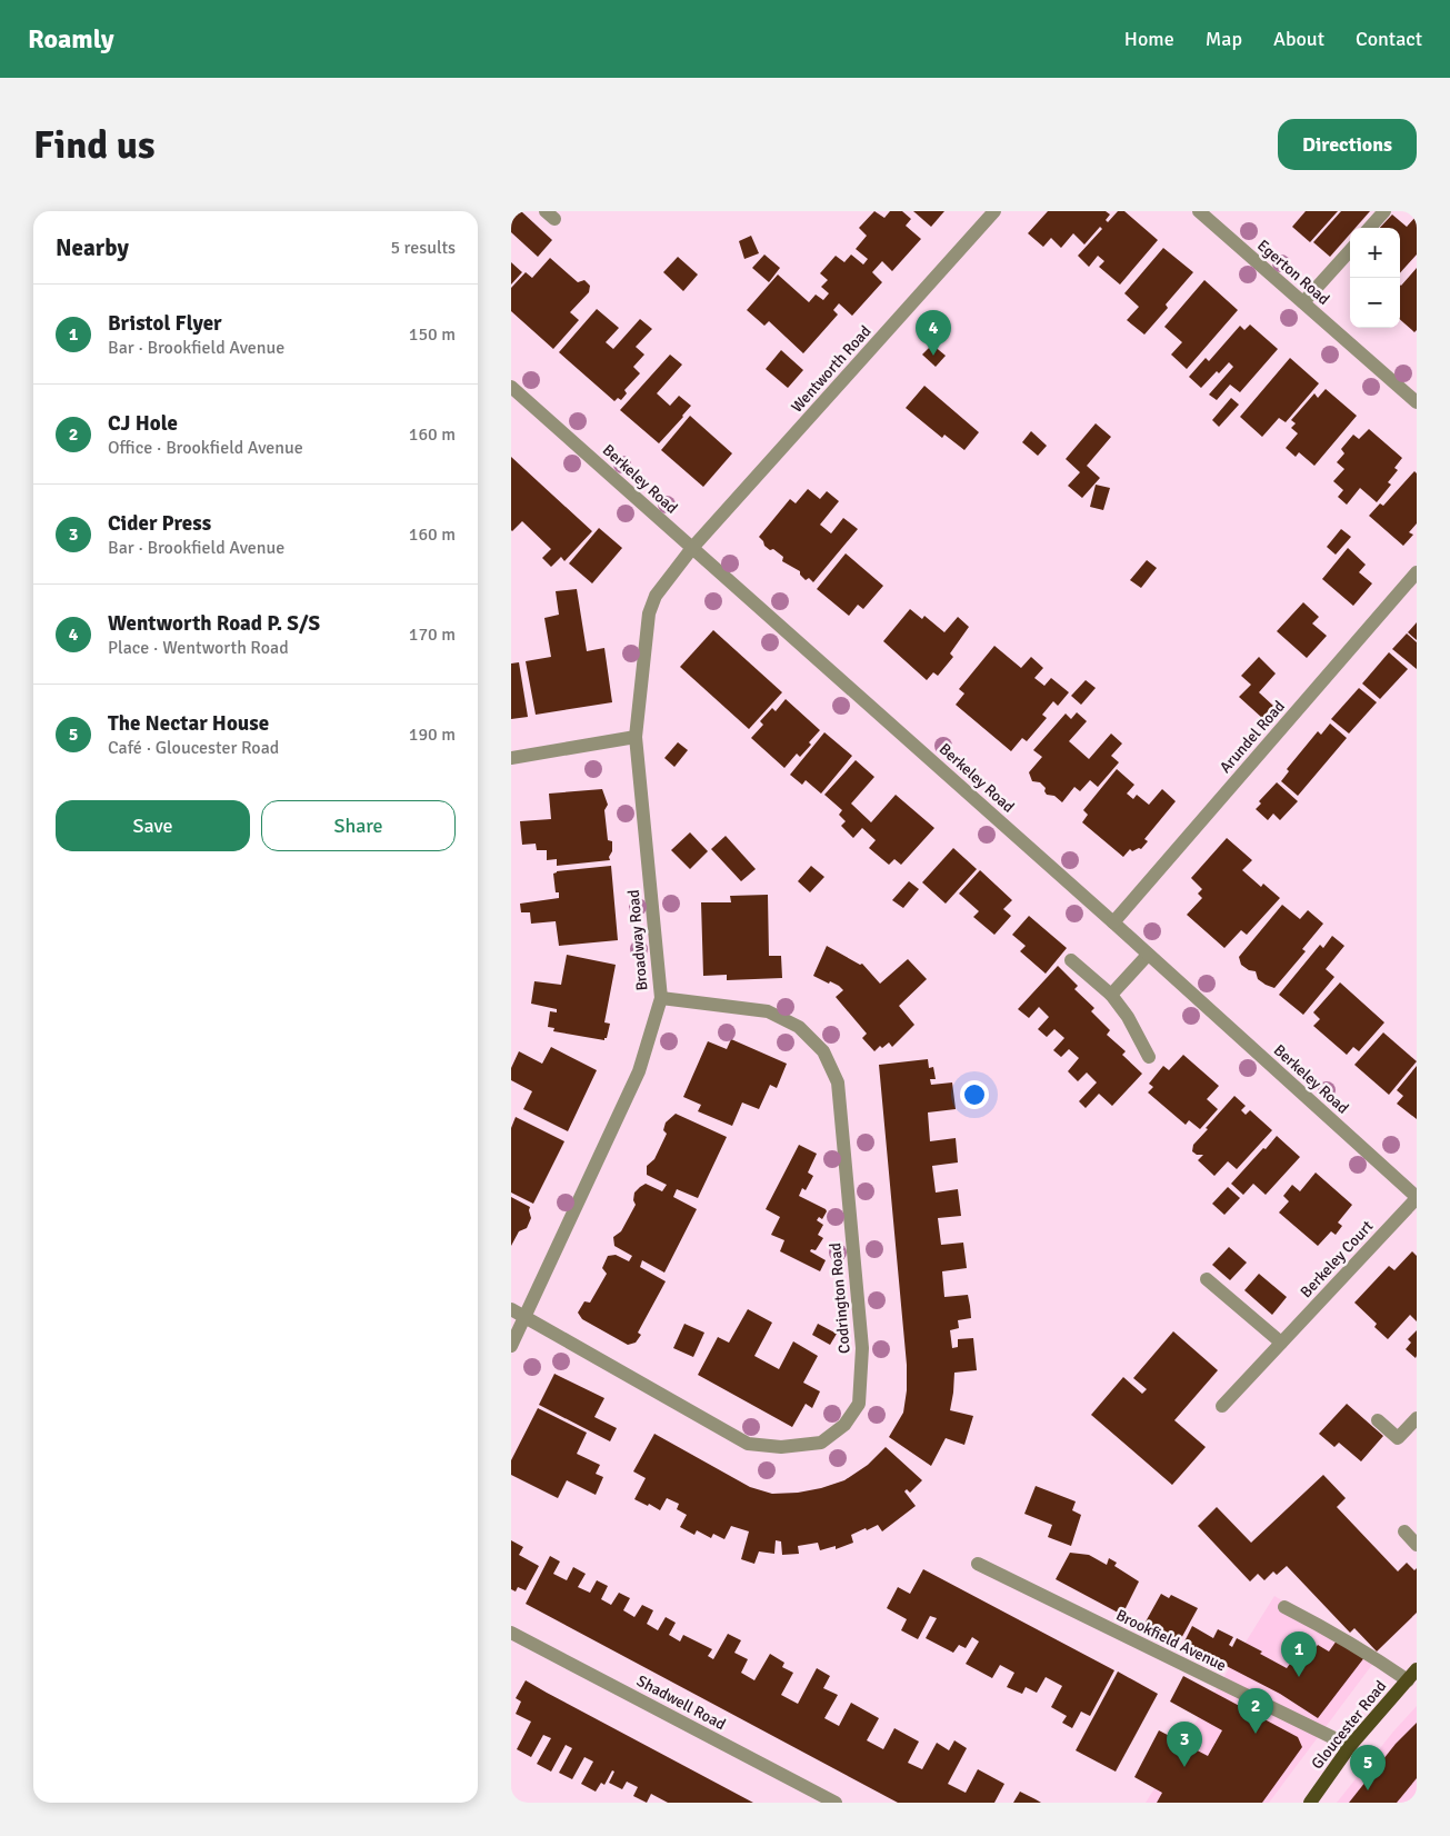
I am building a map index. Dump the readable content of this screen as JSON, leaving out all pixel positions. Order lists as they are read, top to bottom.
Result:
{
  "streets": {
    "main road": ["Gloucester Road"],
    "street": [
      "Egerton Road",
      "Wentworth Road",
      "Berkeley Road",
      "Arundel Road",
      "Broadway Road",
      "Berkeley Court",
      "Codrington Road",
      "Brookfield Avenue",
      "Shadwell Road"
    ]
  },
  "crossings": [
    ["Wentworth Road", "Berkeley Road"],
    ["Wentworth Road", "Broadway Road"],
    ["Berkeley Road", "Arundel Road"],
    ["Berkeley Road", "Broadway Road"],
    ["Berkeley Road", "Berkeley Court"],
    ["Broadway Road", "Codrington Road"],
    ["Brookfield Avenue", "Gloucester Road"]
  ],
  "page": {
    "header": "Roamly",
    "nav": [
      "Home",
      "Map",
      "About",
      "Contact"
    ],
    "buttons": [
      "Directions",
      ["Save", "Share"]
    ],
    "title": "Find us",
    "heading": ["Nearby", "5 results"],
    "map_buttons": ["+", "−"],
    "list": [
      {
        "mark": "1",
        "name": "Bristol Flyer",
        "note": "Bar · Brookfield Avenue",
        "value": "150 m"
      },
      {
        "mark": "2",
        "name": "CJ Hole",
        "note": "Office · Brookfield Avenue",
        "value": "160 m"
      },
      {
        "mark": "3",
        "name": "Cider Press",
        "note": "Bar · Brookfield Avenue",
        "value": "160 m"
      },
      {
        "mark": "4",
        "name": "Wentworth Road P. S/S",
        "note": "Place · Wentworth Road",
        "value": "170 m"
      },
      {
        "mark": "5",
        "name": "The Nectar House",
        "note": "Café · Gloucester Road",
        "value": "190 m"
      }
    ],
    "pins": [
      "4",
      "1",
      "2",
      "3",
      "5"
    ]
  }
}
